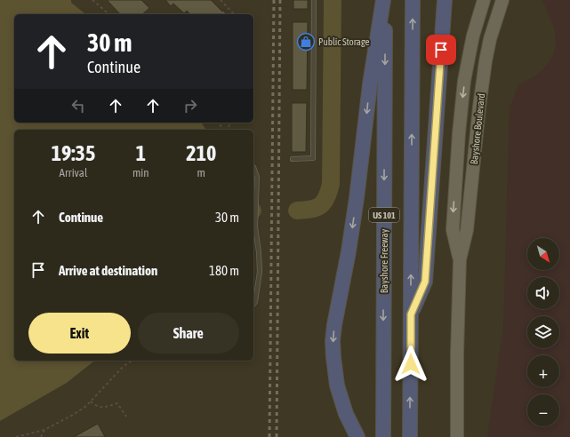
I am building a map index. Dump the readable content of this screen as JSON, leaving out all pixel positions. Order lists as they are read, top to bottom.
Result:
{
  "streets": {
    "highway": ["US 101", "Bayshore Freeway"],
    "main road": ["Bayshore Boulevard"]
  },
  "places": {
    "shop": ["Public Storage"]
  },
  "north": "bottom right",
  "page": {
    "turn": ["30 m", "Continue"],
    "eta": [
      "19:35",
      "Arrival",
      "1",
      "min",
      "210",
      "m"
    ],
    "list": [
      {
        "name": "Continue",
        "value": "30 m"
      },
      {
        "name": "Arrive at destination",
        "value": "180 m"
      }
    ],
    "map_buttons": ["+", "−"],
    "buttons": ["Exit", "Share"]
  }
}
